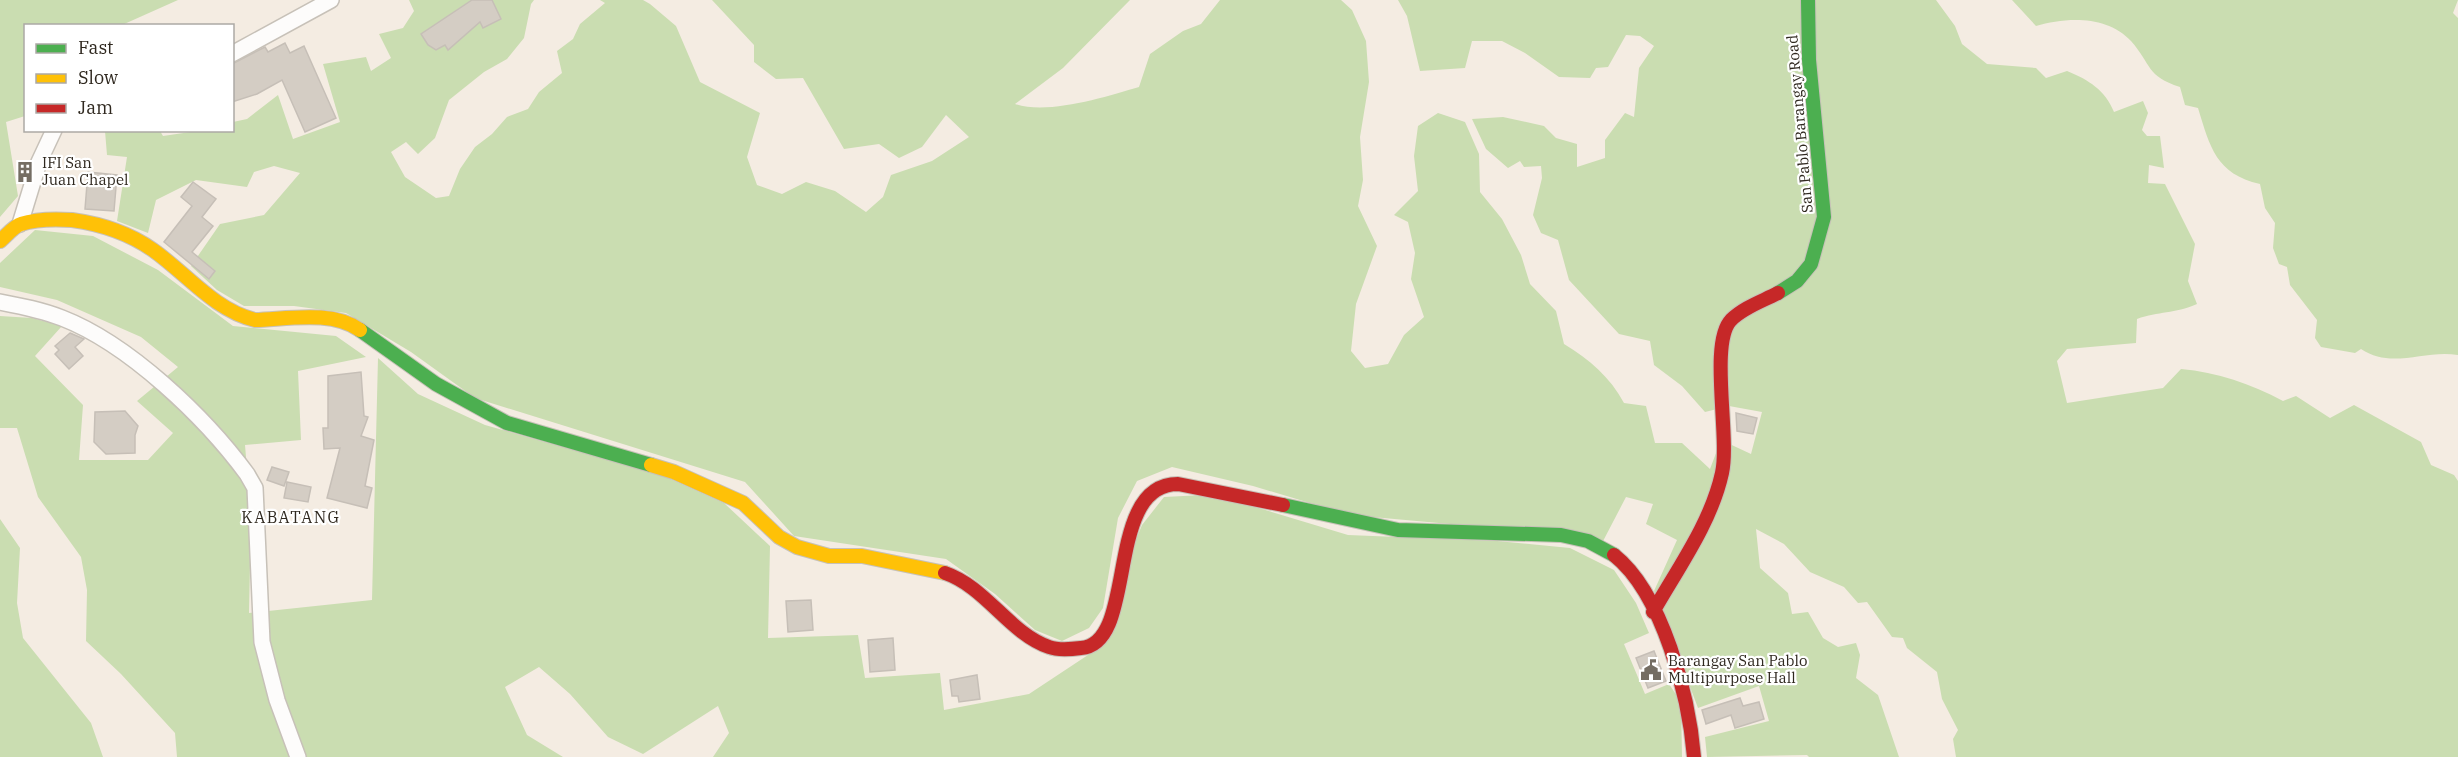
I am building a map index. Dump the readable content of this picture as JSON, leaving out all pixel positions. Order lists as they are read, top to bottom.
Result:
{
  "streets": {
    "street": ["San Pablo Barangay Road"]
  },
  "districts": ["KABATANG"],
  "places": {
    "building": ["IFI San Juan Chapel"],
    "public building": ["Barangay San Pablo Multipurpose Hall"]
  },
  "legend": ["Fast", "Slow", "Jam"]
}
